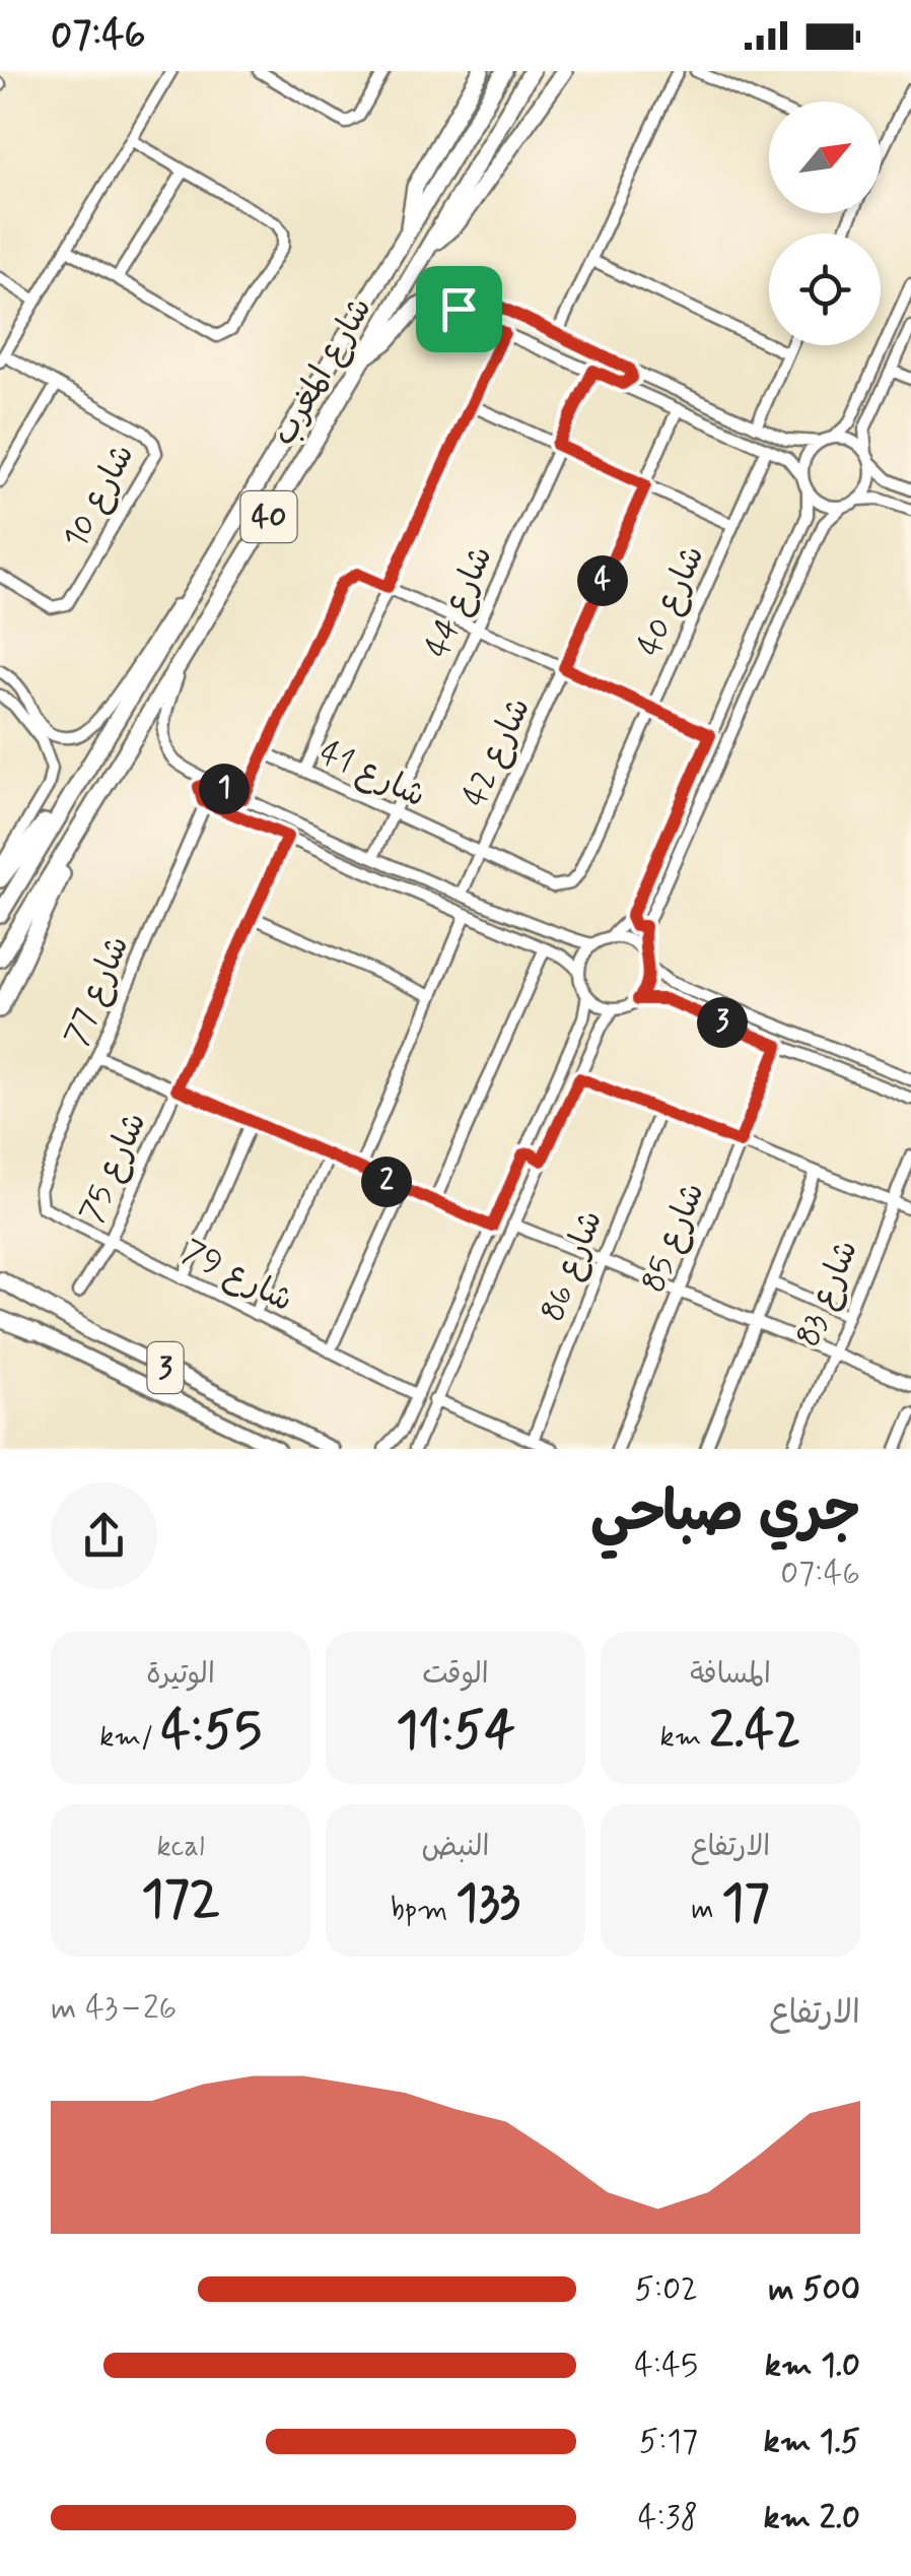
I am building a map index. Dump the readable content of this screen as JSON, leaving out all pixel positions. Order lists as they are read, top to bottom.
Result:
{
  "streets": {
    "highway": ["شارع المغرب", "40"],
    "main road": ["3"],
    "street": [
      "شارع 10",
      "شارع 40",
      "شارع 44",
      "شارع 42",
      "شارع 41",
      "شارع 77",
      "شارع 75",
      "شارع 85",
      "شارع 86",
      "شارع 79",
      "شارع 83"
    ]
  },
  "crossings": [
    ["شارع 40", "شارع 41"],
    ["شارع 44", "شارع 41"],
    ["شارع 42", "شارع 41"],
    ["شارع 77", "شارع 79"],
    ["شارع 75", "شارع 79"]
  ],
  "north": "top right",
  "page": {
    "status": "07:46",
    "pins": [
      "4",
      "1",
      "3",
      "2"
    ],
    "heading": ["جري صباحي", "07:46"],
    "stats": [
      ["المسافة", "2.42 km"],
      ["الوقت", "11:54"],
      ["الوتيرة", "4:55 /km"],
      ["الارتفاع", "17 m"],
      ["النبض", "133 bpm"],
      ["kcal", "172"]
    ],
    "chart": ["الارتفاع", "26–43 m"],
    "list": [
      {
        "name": "500 m",
        "note": "5:02"
      },
      {
        "name": "1.0 km",
        "note": "4:45"
      },
      {
        "name": "1.5 km",
        "note": "5:17"
      },
      {
        "name": "2.0 km",
        "note": "4:38"
      }
    ]
  }
}
